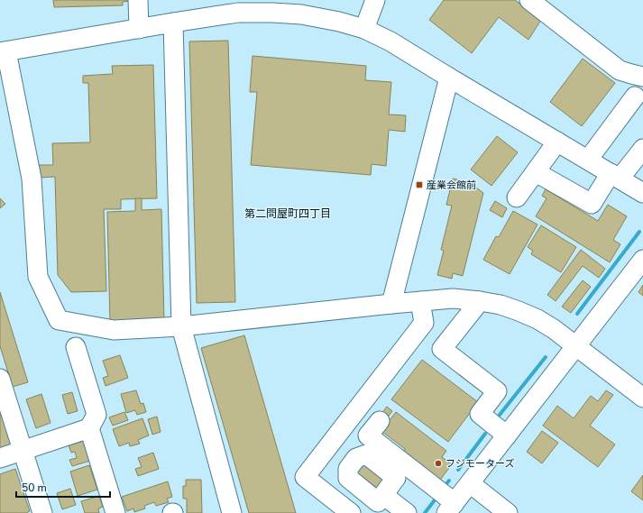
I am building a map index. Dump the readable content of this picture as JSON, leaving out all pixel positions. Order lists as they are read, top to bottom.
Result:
{
  "districts": ["第二問屋町四丁目"],
  "places": {
    "transit": ["産業会館前"],
    "other": ["フジモーターズ"]
  },
  "scale_bar": "50 m"
}
